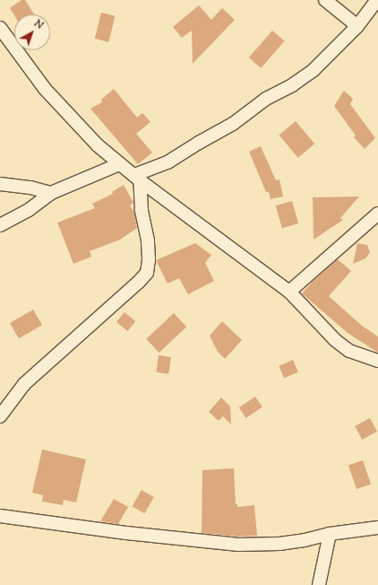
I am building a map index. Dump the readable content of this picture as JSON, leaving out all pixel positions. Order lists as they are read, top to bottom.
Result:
{
  "north": "top right"
}
